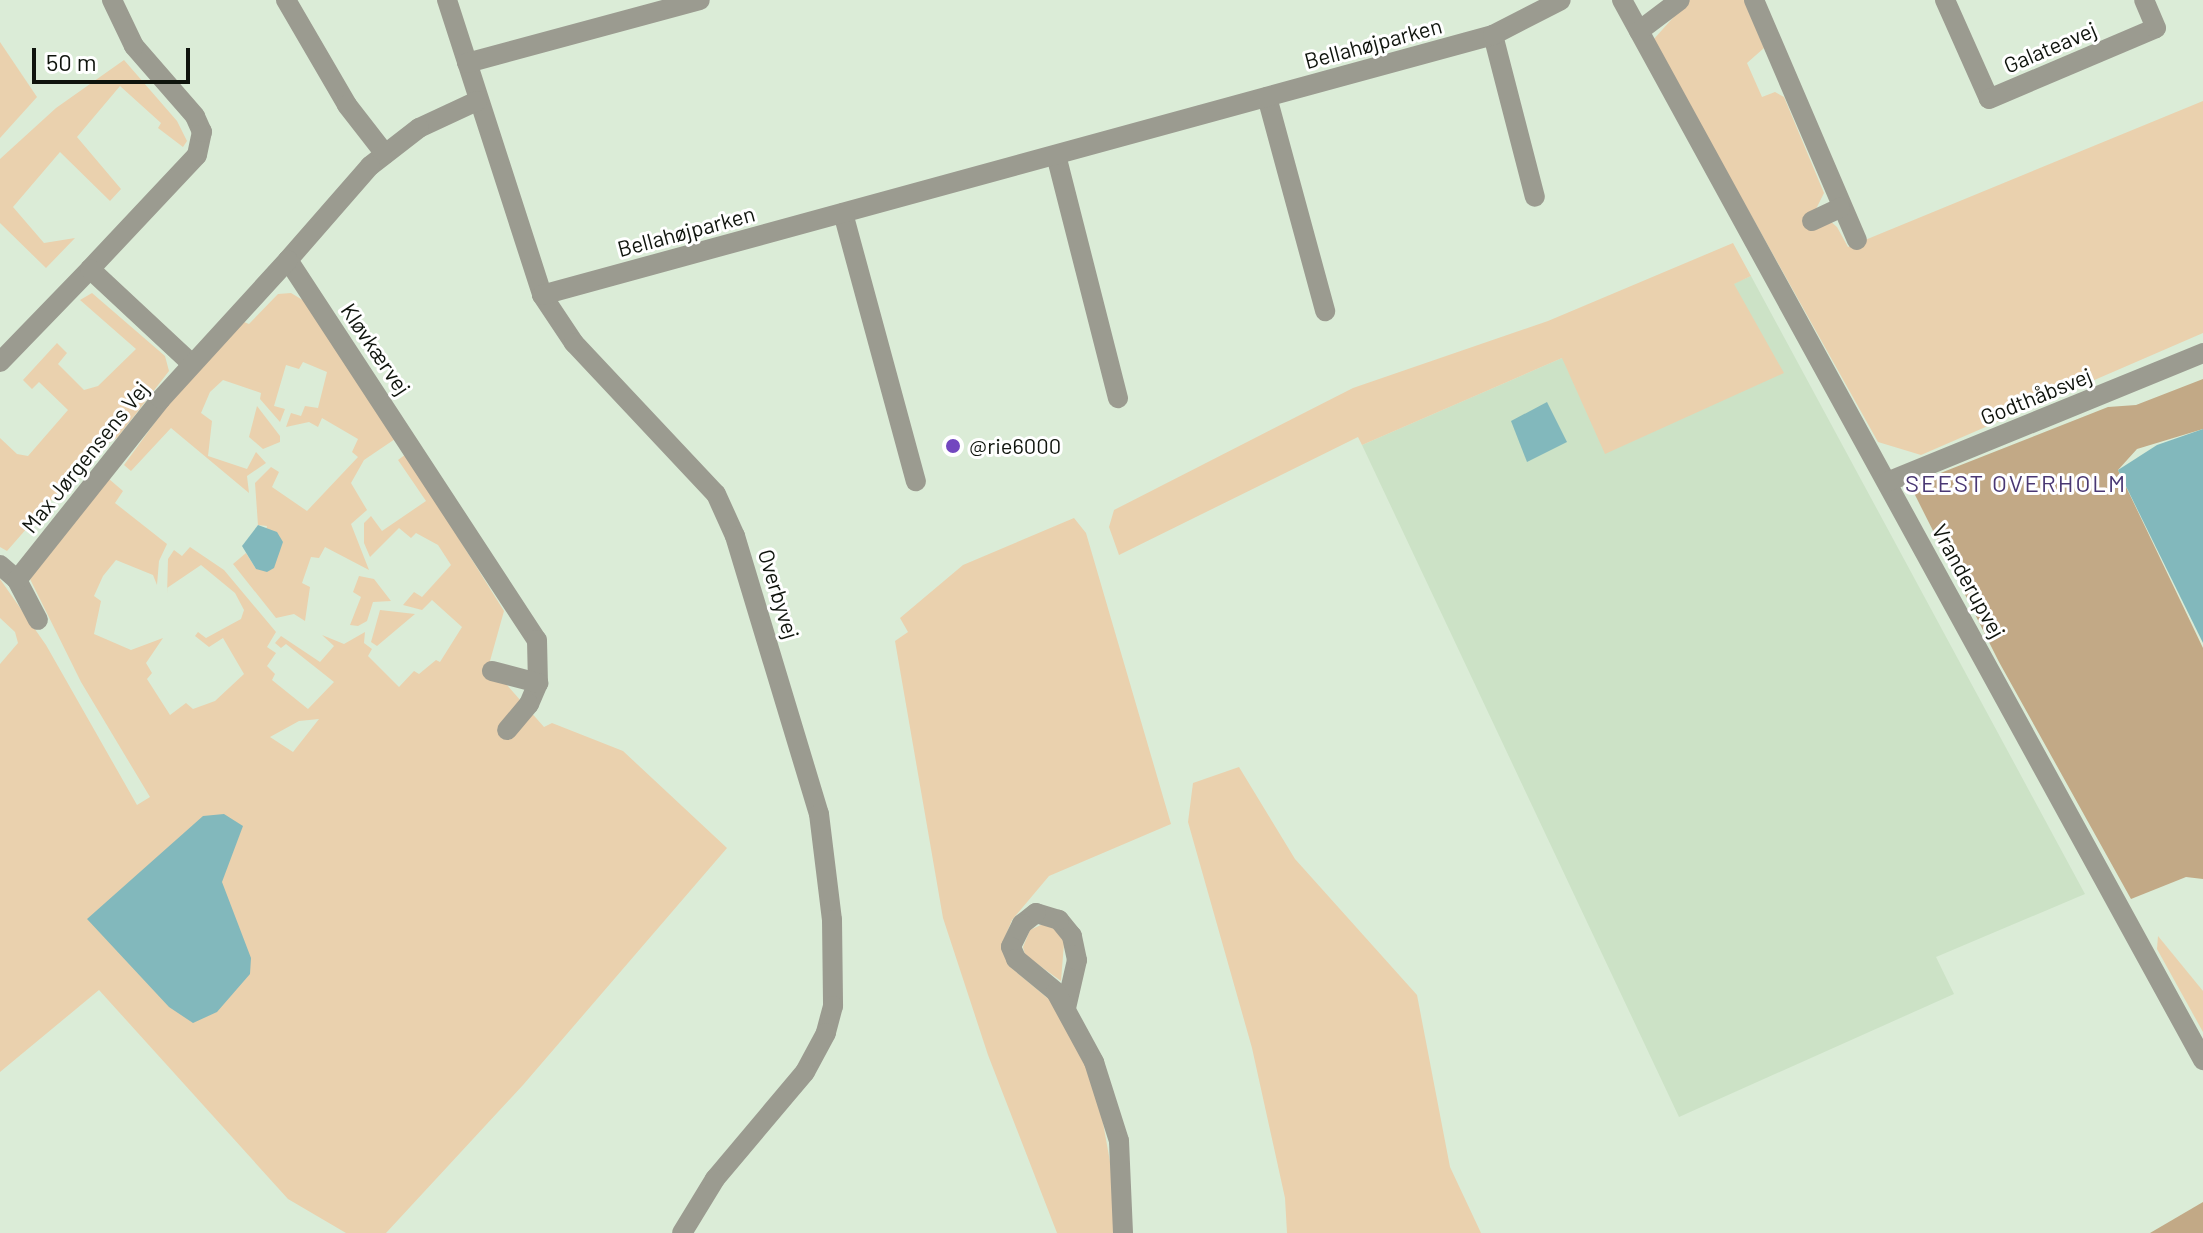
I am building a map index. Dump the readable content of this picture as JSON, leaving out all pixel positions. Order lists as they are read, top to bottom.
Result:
{
  "streets": {
    "street": [
      "Bellahøjparken",
      "Galateavej",
      "Kløvkærvej",
      "Godthåbsvej",
      "Max Jørgensens Vej",
      "Vranderupvej",
      "Overbyvej"
    ]
  },
  "crossings": [
    ["Bellahøjparken", "Overbyvej"],
    ["Kløvkærvej", "Max Jørgensens Vej"],
    ["Godthåbsvej", "Vranderupvej"]
  ],
  "districts": ["SEEST OVERHOLM"],
  "places": ["@rie6000"],
  "scale_bar": "50 m"
}
